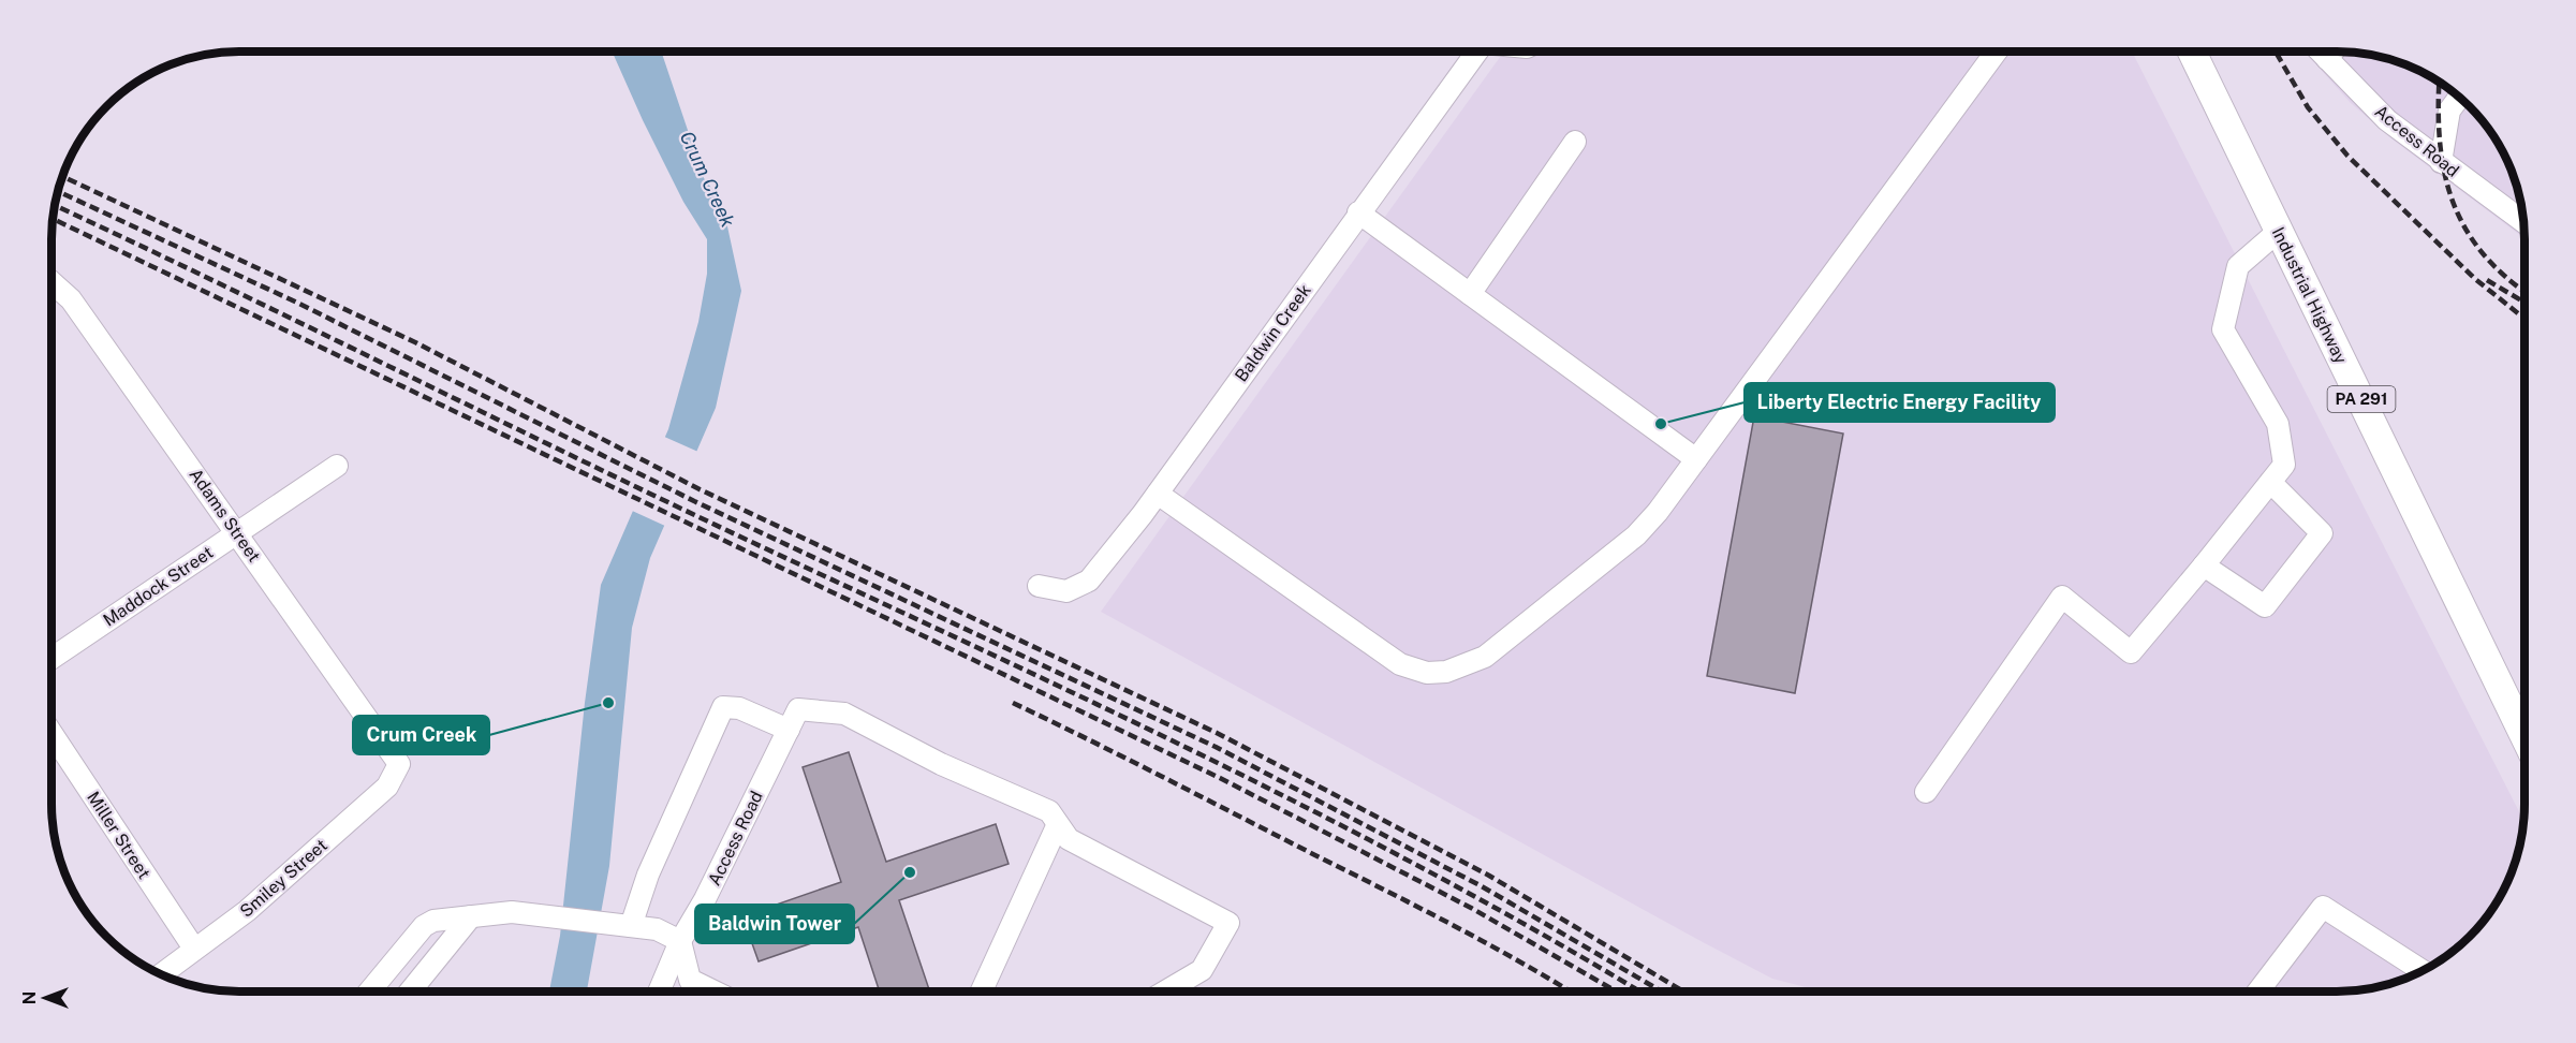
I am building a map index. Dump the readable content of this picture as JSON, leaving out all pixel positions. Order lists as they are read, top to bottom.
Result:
{
  "streets": {
    "main road": ["Industrial Highway", "PA 291"],
    "street": [
      "Access Road",
      "Baldwin Creek",
      "Adams Street",
      "Maddock Street",
      "Miller Street",
      "Smiley Street"
    ]
  },
  "crossings": [
    ["Adams Street", "Maddock Street"],
    ["Adams Street", "Smiley Street"],
    ["Miller Street", "Smiley Street"]
  ],
  "water": ["Crum Creek"],
  "places": ["Liberty Electric Energy Facility", "Crum Creek", "Baldwin Tower"],
  "north": "left"
}
